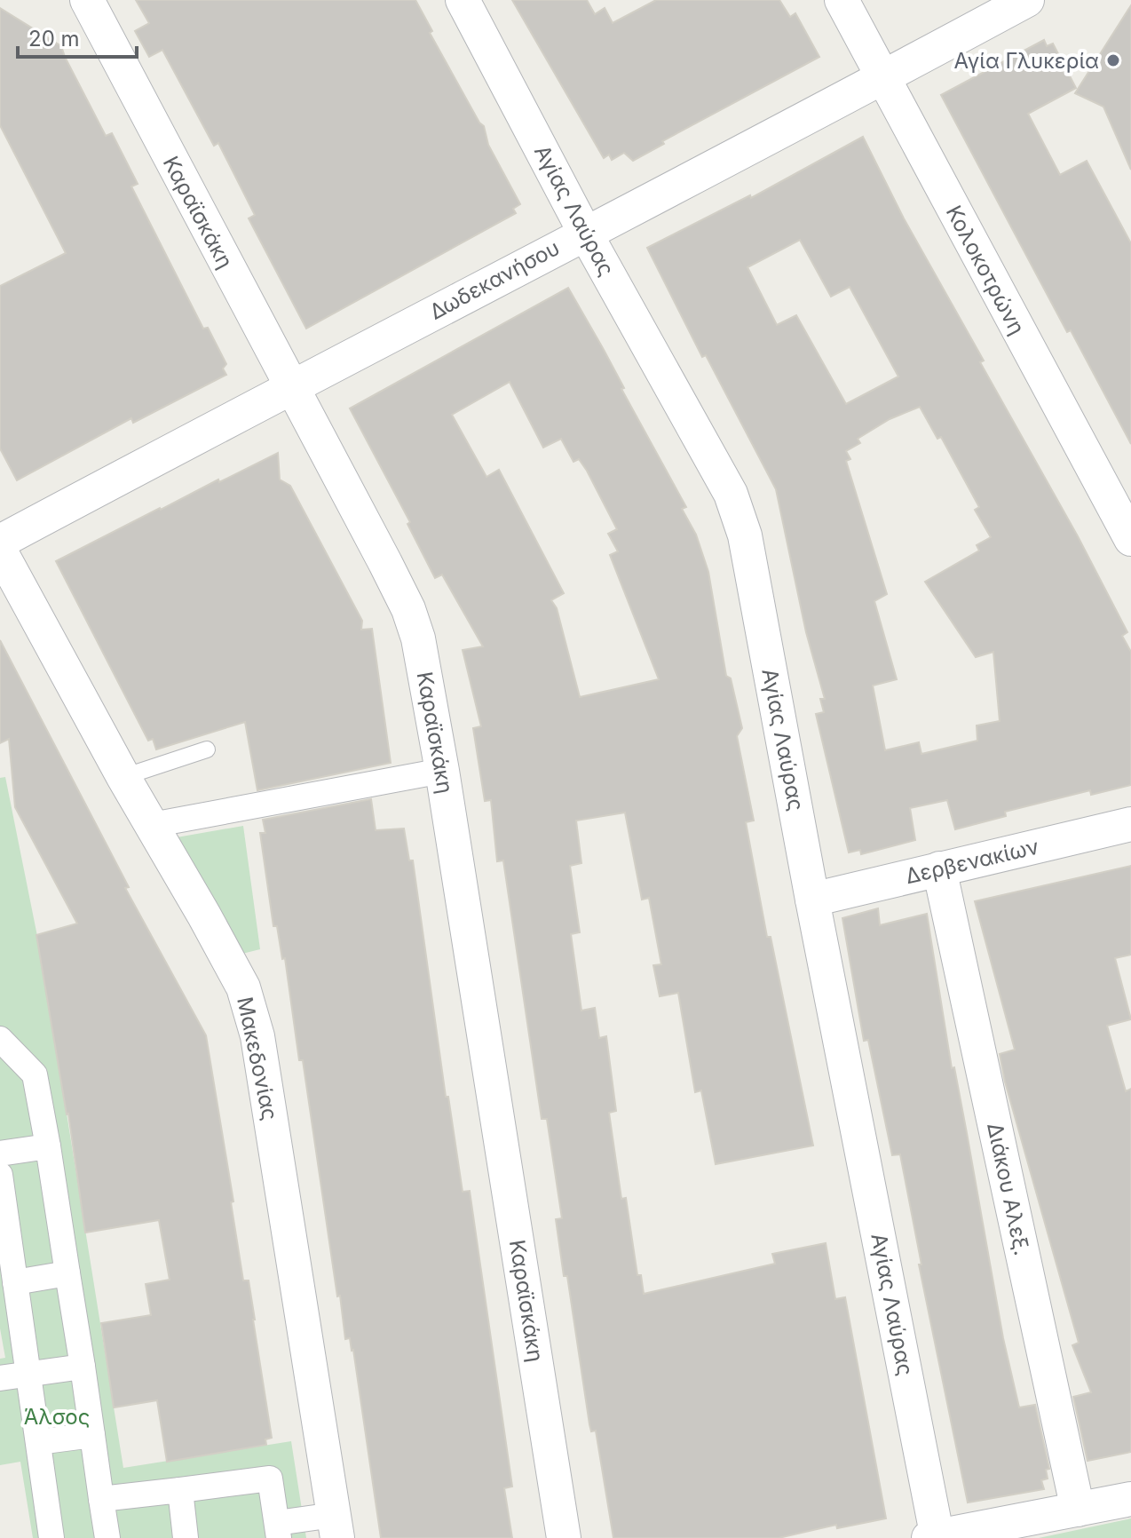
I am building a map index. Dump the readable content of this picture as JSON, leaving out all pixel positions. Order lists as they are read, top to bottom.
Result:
{
  "streets": {
    "street": [
      "Αγίας Λαύρας",
      "Καραϊσκάκη",
      "Κολοκοτρώνη",
      "Δωδεκανήσου",
      "Δερβενακίων",
      "Μακεδονίας",
      "Διάκου Αλεξ."
    ]
  },
  "crossings": [
    ["Αγίας Λαύρας", "Δωδεκανήσου"],
    ["Αγίας Λαύρας", "Δερβενακίων"],
    ["Καραϊσκάκη", "Δωδεκανήσου"],
    ["Κολοκοτρώνη", "Δωδεκανήσου"],
    ["Δερβενακίων", "Διάκου Αλεξ."]
  ],
  "parks": ["Άλσος"],
  "places": ["Αγία Γλυκερία"],
  "scale_bar": "20 m"
}
